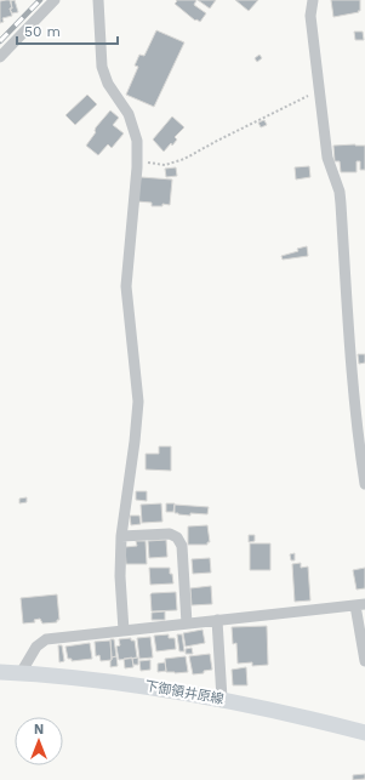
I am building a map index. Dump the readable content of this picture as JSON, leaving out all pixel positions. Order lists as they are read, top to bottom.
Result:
{
  "streets": {
    "main road": ["下御領井原線"]
  },
  "scale_bar": "50 m",
  "north": "top"
}
